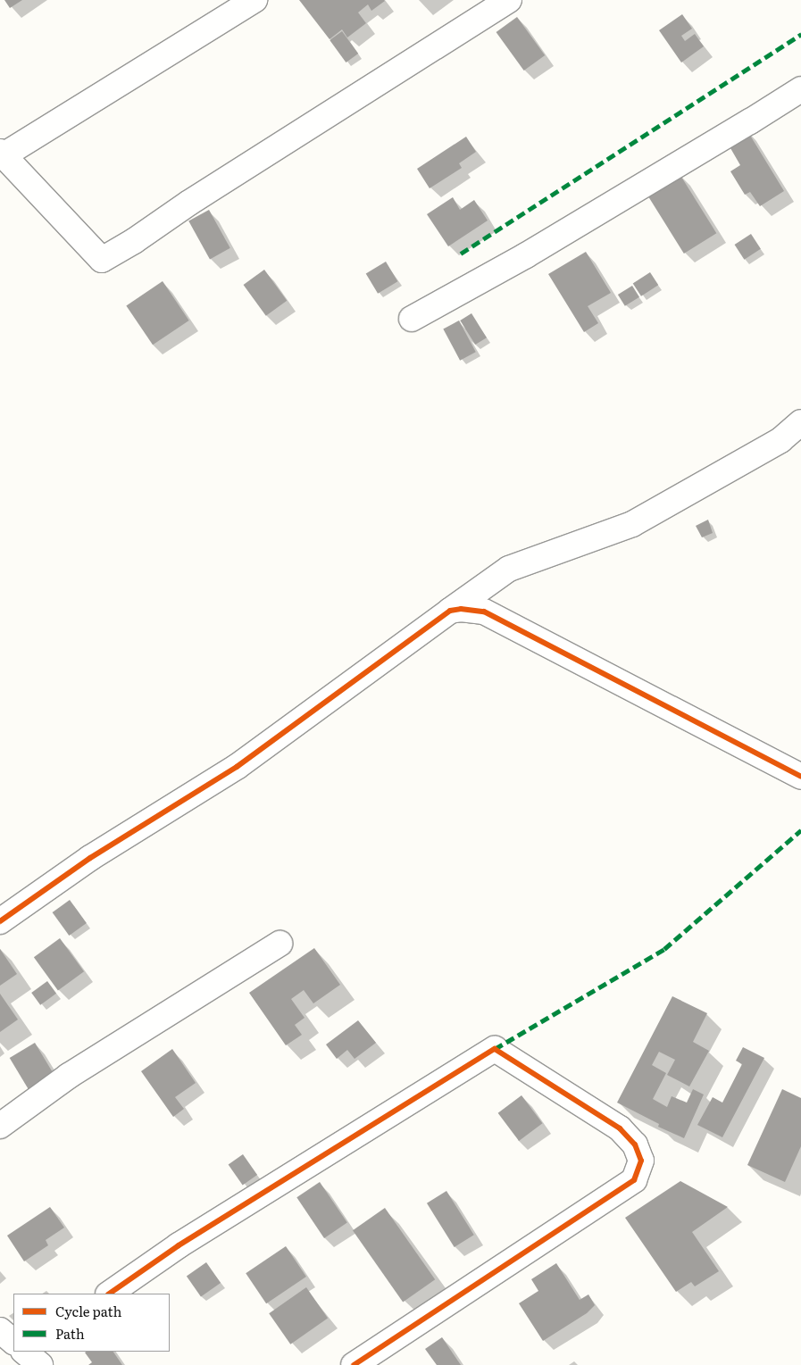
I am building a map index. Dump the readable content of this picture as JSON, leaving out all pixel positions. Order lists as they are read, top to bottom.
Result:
{
  "legend": ["Cycle path", "Path"]
}
